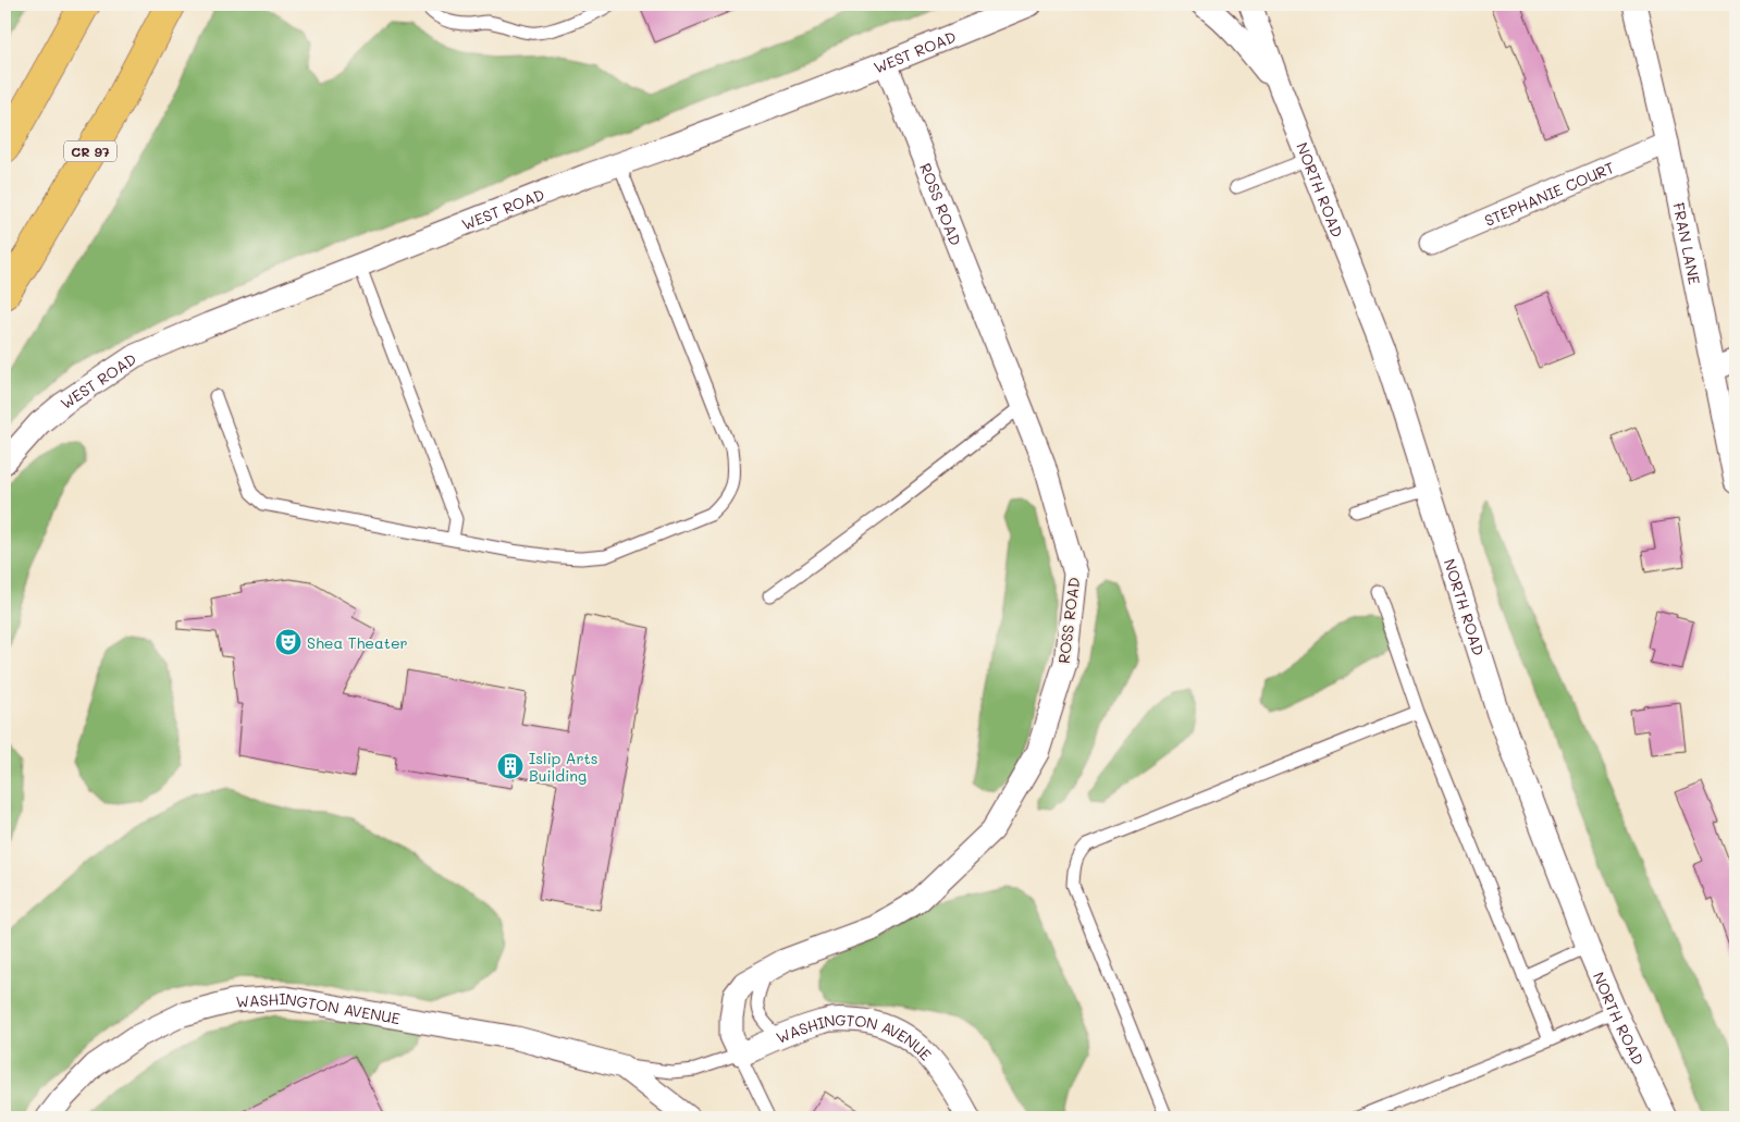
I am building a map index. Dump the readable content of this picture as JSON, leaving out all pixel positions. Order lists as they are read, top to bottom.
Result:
{
  "streets": {
    "highway": ["CR 97"],
    "street": [
      "WEST ROAD",
      "NORTH ROAD",
      "STEPHANIE COURT",
      "ROSS ROAD",
      "FRAN LANE",
      "WASHINGTON AVENUE"
    ]
  },
  "crossings": [
    ["WEST ROAD", "ROSS ROAD"],
    ["STEPHANIE COURT", "FRAN LANE"],
    ["ROSS ROAD", "WASHINGTON AVENUE"]
  ],
  "places": {
    "theatre": ["Shea Theater"],
    "building": ["Islip Arts Building"]
  }
}
